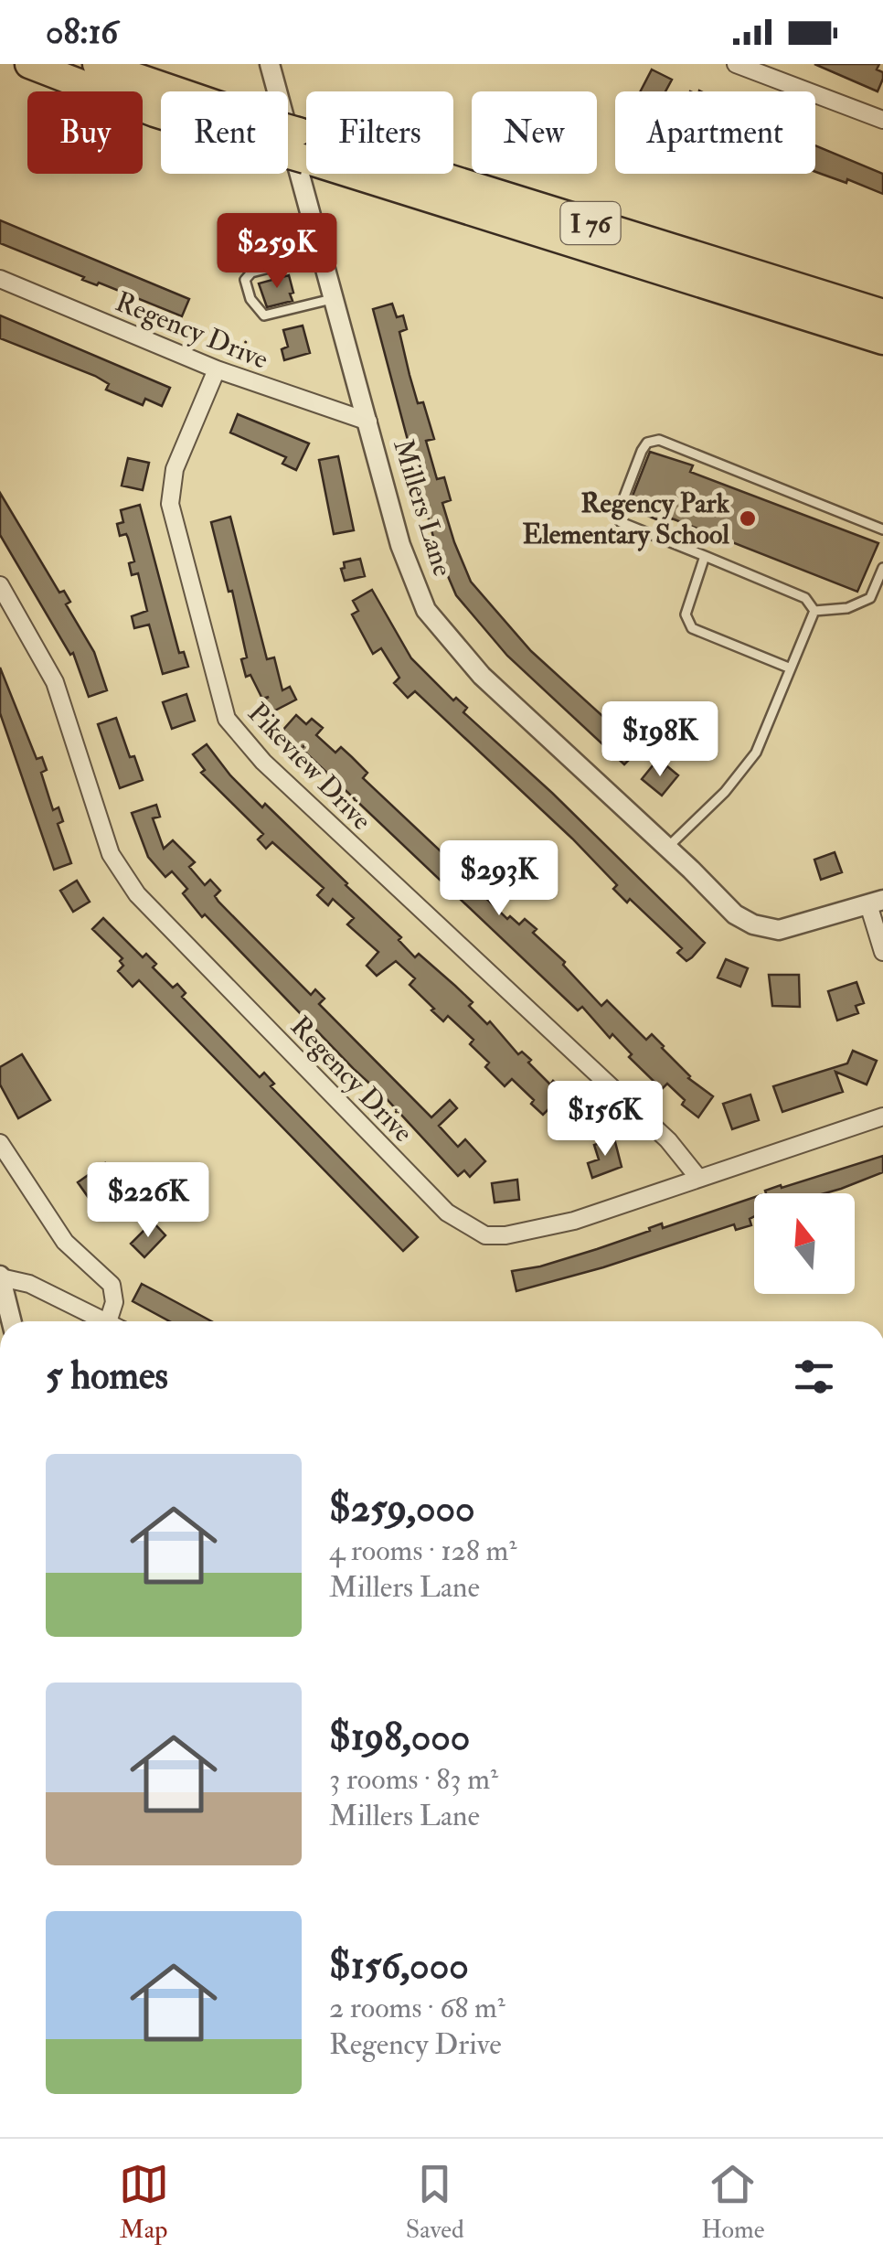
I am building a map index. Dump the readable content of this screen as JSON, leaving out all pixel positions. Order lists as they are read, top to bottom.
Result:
{
  "streets": {
    "highway": ["I 76"],
    "street": ["Regency Drive", "Millers Lane", "Pikeview Drive"]
  },
  "crossings": [
    ["Regency Drive", "Millers Lane"],
    ["Regency Drive", "Pikeview Drive"]
  ],
  "places": ["Regency Park Elementary School"],
  "north": "top",
  "page": {
    "status": "08:16",
    "chip": [
      "Buy",
      "Rent",
      "Filters",
      "New",
      "Apartment"
    ],
    "price": [
      "$259K",
      "$198K",
      "$293K",
      "$156K",
      "$226K"
    ],
    "heading": "5 homes",
    "list": [
      {
        "name": "$259,000",
        "note": "4 rooms · 128 m² · Millers Lane"
      },
      {
        "name": "$198,000",
        "note": "3 rooms · 83 m² · Millers Lane"
      },
      {
        "name": "$156,000",
        "note": "2 rooms · 68 m² · Regency Drive"
      }
    ],
    "tabs": ["Map", "Saved", "Home"]
  }
}
